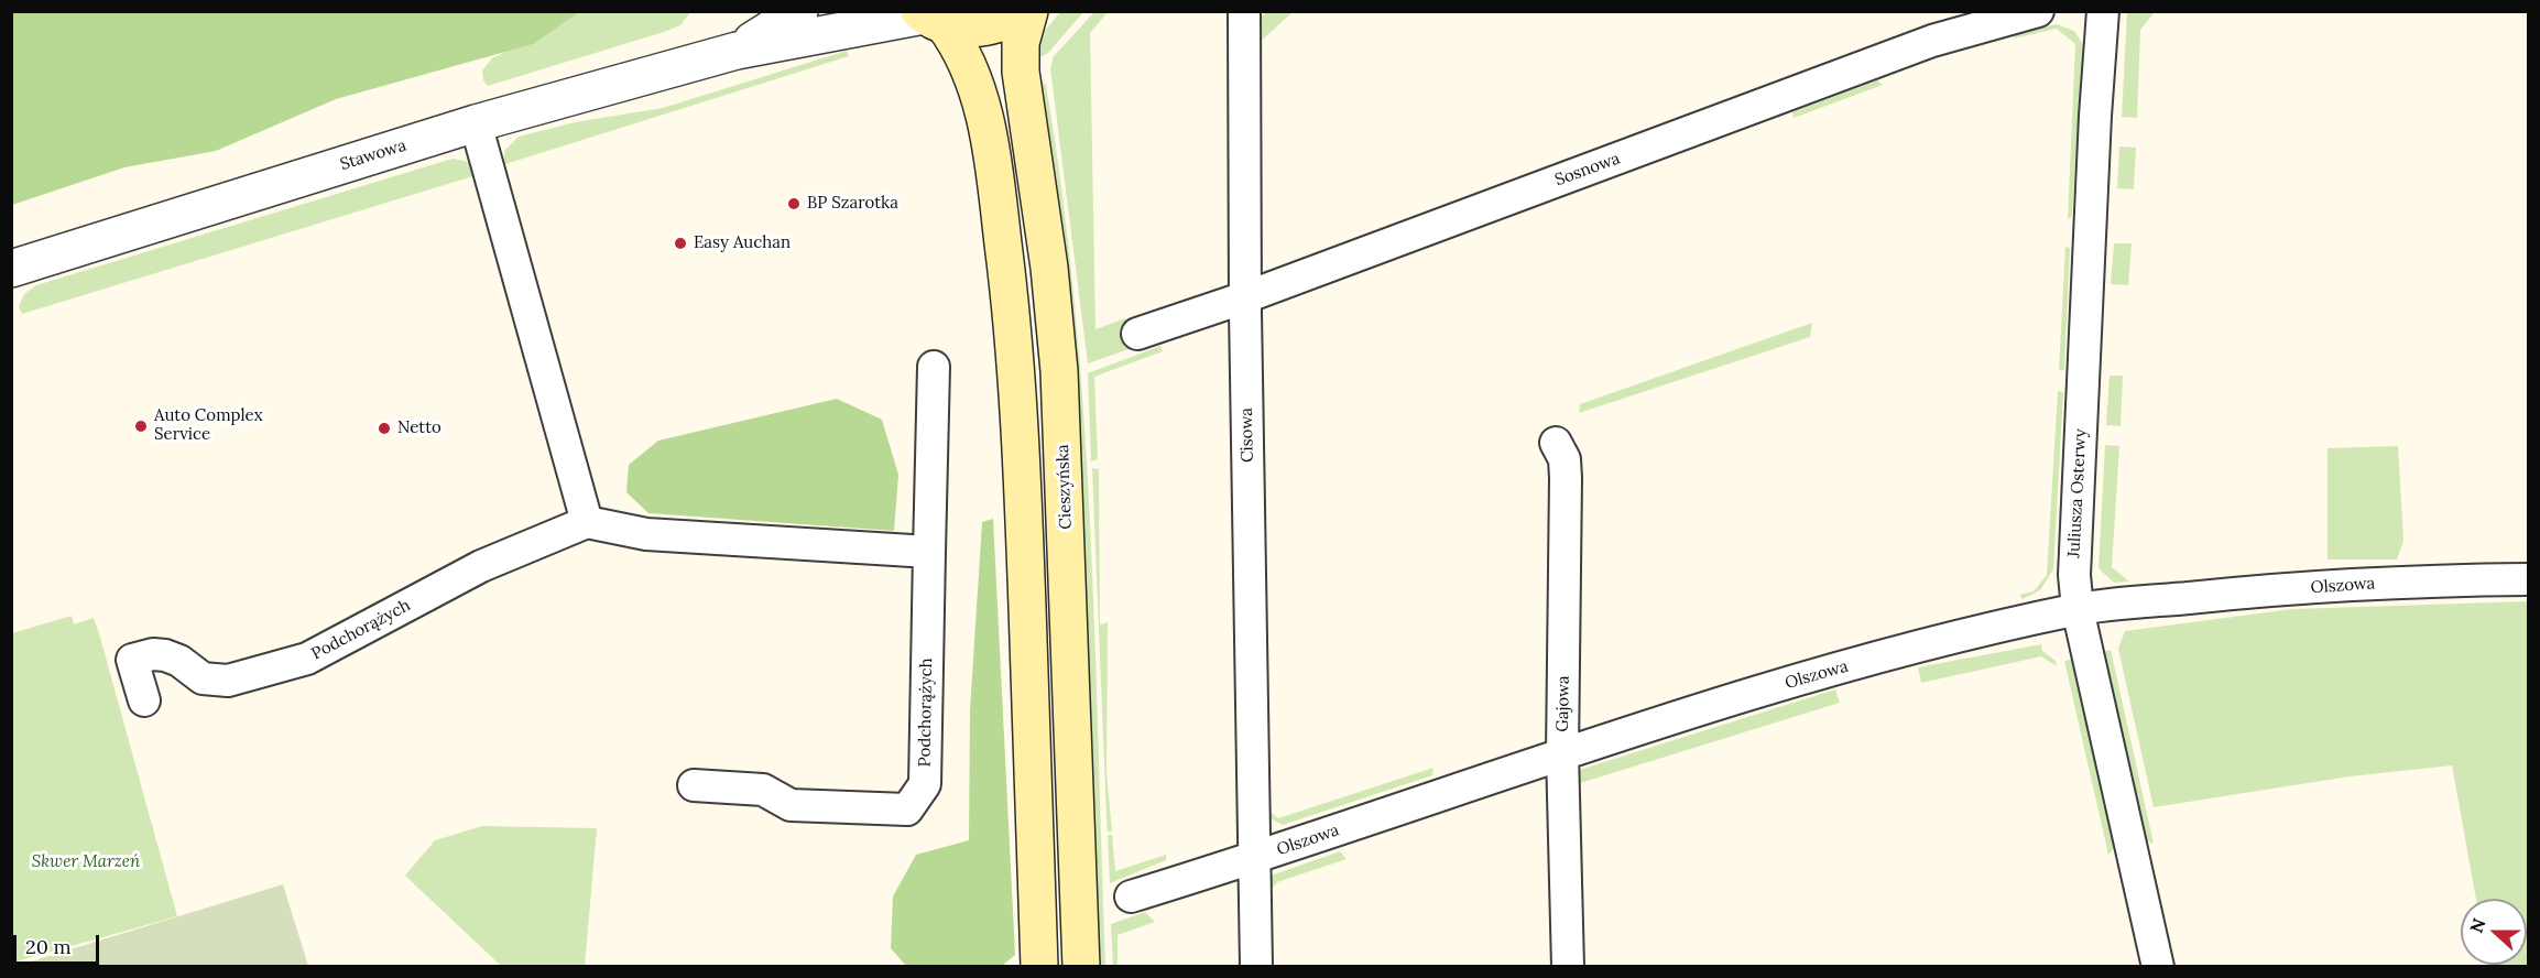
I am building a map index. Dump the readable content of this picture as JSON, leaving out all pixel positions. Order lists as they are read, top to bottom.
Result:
{
  "streets": {
    "main road": ["Cieszyńska"],
    "street": [
      "Stawowa",
      "Sosnowa",
      "Cisowa",
      "Juliusza Osterwy",
      "Olszowa",
      "Podchorążych",
      "Gajowa"
    ]
  },
  "crossings": [
    ["Sosnowa", "Cisowa"],
    ["Cisowa", "Olszowa"],
    ["Juliusza Osterwy", "Olszowa"],
    ["Olszowa", "Gajowa"]
  ],
  "parks": ["Skwer Marzeń"],
  "places": [
    "BP Szarotka",
    "Easy Auchan",
    "Auto Complex Service",
    "Netto"
  ],
  "scale_bar": "20 m",
  "north": "left"
}
